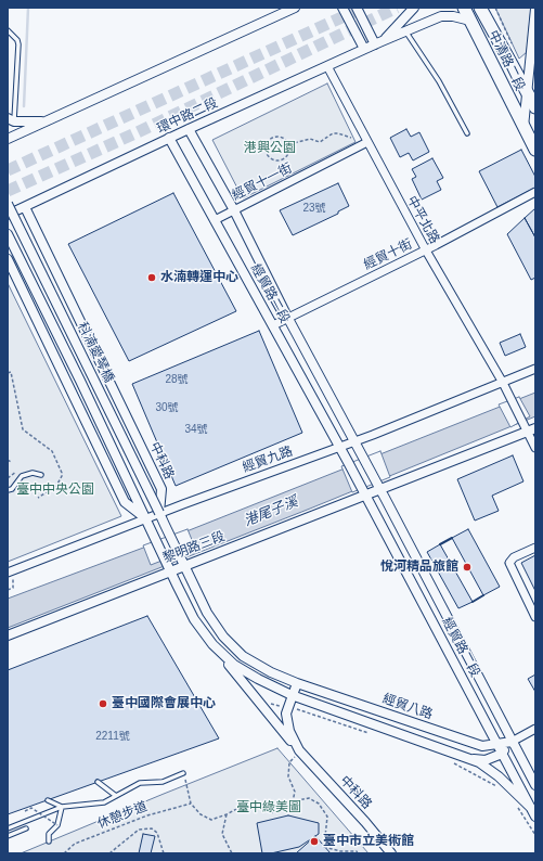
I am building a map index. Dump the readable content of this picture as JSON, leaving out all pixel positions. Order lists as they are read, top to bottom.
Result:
{
  "streets": {
    "main road": ["中清路二段"],
    "street": [
      "環中路二段",
      "經貿十一街",
      "中平北路",
      "經貿十街",
      "經貿路二段",
      "科湳愛琴橋",
      "經貿九路",
      "中科路",
      "黎明路三段",
      "經貿八路"
    ],
    "path": ["休憩步道"]
  },
  "crossings": [
    ["中清路二段", "環中路二段"],
    ["環中路二段", "中平北路"],
    ["環中路二段", "經貿路二段"],
    ["環中路二段", "中科路"],
    ["經貿十一街", "中平北路"],
    ["經貿十一街", "經貿路二段"],
    ["中平北路", "經貿十街"],
    ["中平北路", "經貿九路"],
    ["中平北路", "黎明路三段"],
    ["經貿十街", "經貿路二段"],
    ["經貿路二段", "經貿九路"],
    ["經貿路二段", "黎明路三段"],
    ["經貿路二段", "經貿八路"],
    ["科湳愛琴橋", "經貿九路"],
    ["科湳愛琴橋", "中科路"],
    ["經貿九路", "中科路"],
    ["中科路", "黎明路三段"],
    ["中科路", "經貿八路"]
  ],
  "water": ["港尾子溪"],
  "parks": ["港興公園", "臺中中央公園", "臺中綠美圖"],
  "places": [
    "水湳轉運中心",
    "悅河精品旅館",
    "臺中國際會展中心",
    "臺中市立美術館"
  ],
  "house_numbers": [
    "23號",
    "28號",
    "30號",
    "34號",
    "2211號"
  ]
}
